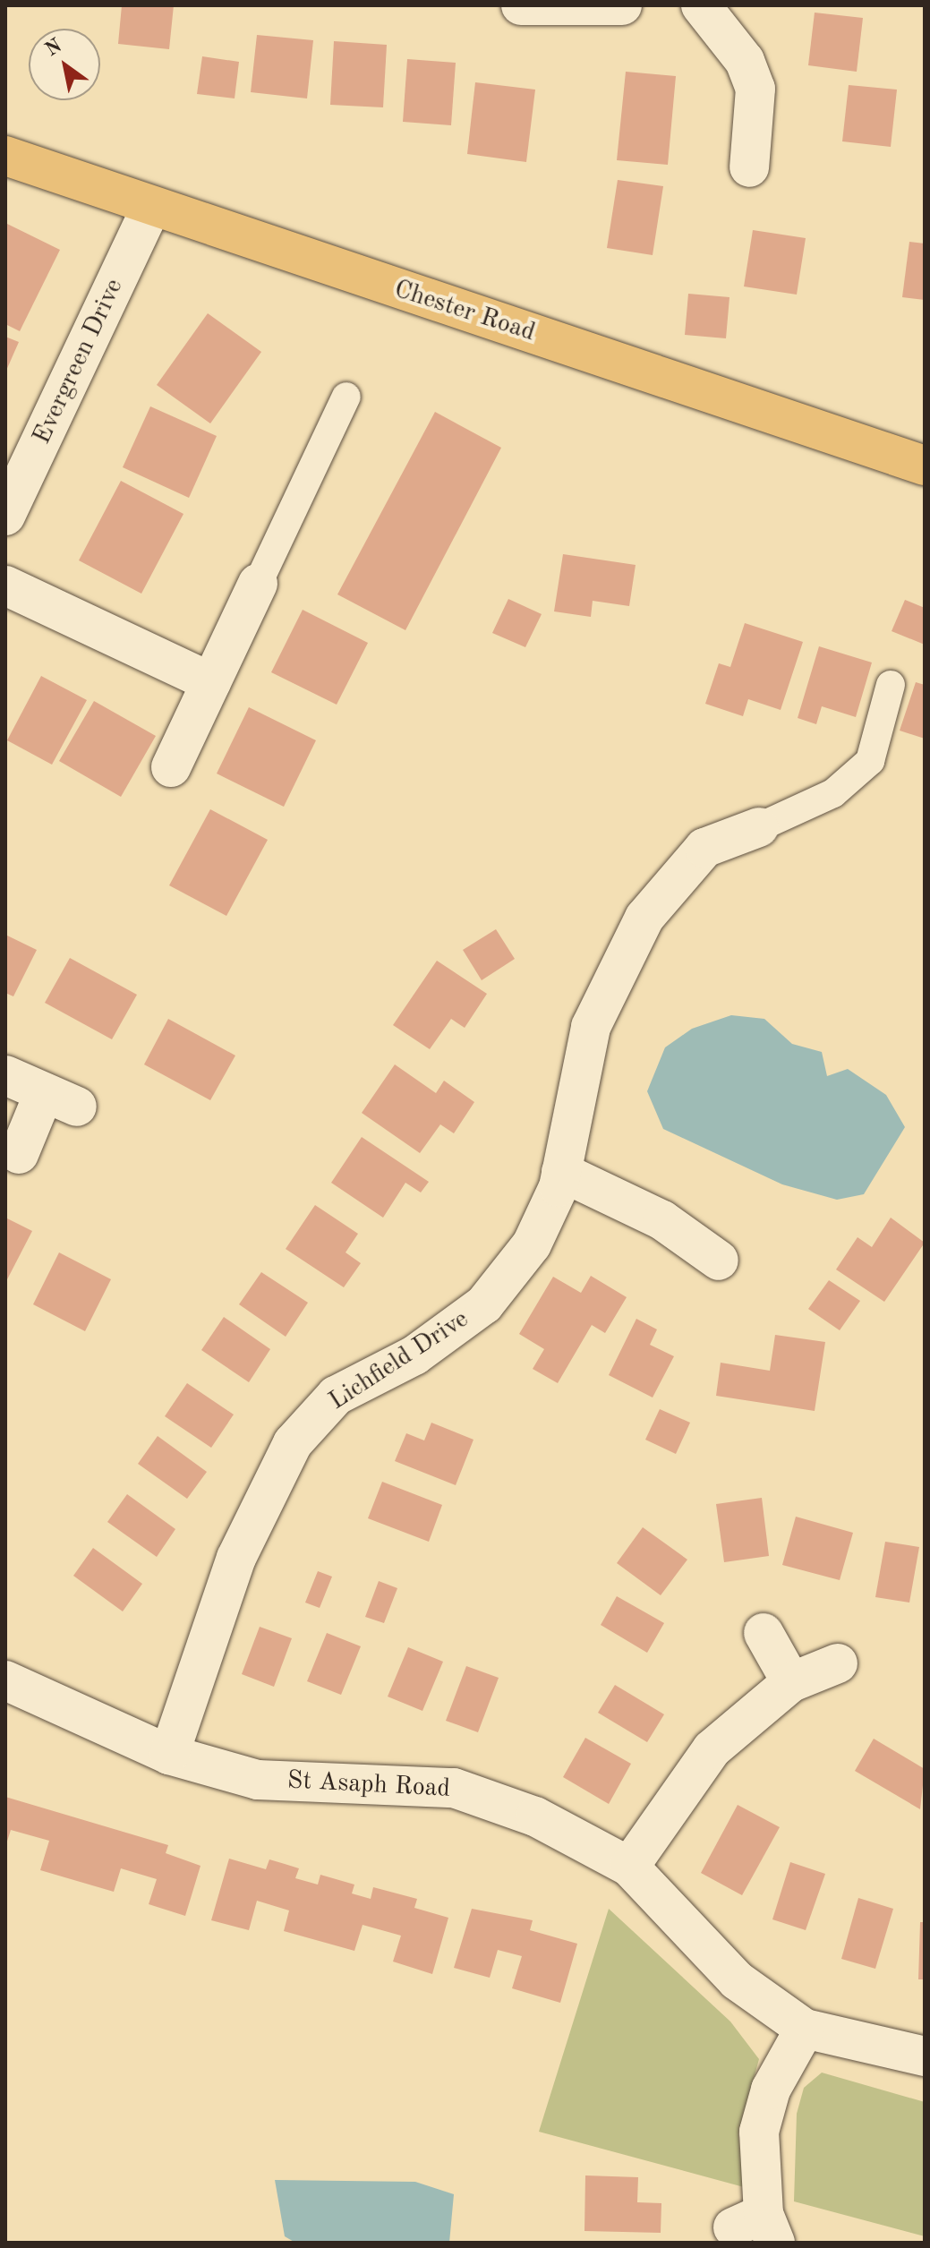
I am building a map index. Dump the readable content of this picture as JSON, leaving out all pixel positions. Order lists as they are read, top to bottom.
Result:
{
  "streets": {
    "main road": ["Chester Road"],
    "street": ["Evergreen Drive", "Lichfield Drive", "St Asaph Road"]
  },
  "crossings": [
    ["Chester Road", "Evergreen Drive"],
    ["Lichfield Drive", "St Asaph Road"]
  ],
  "north": "top left"
}
